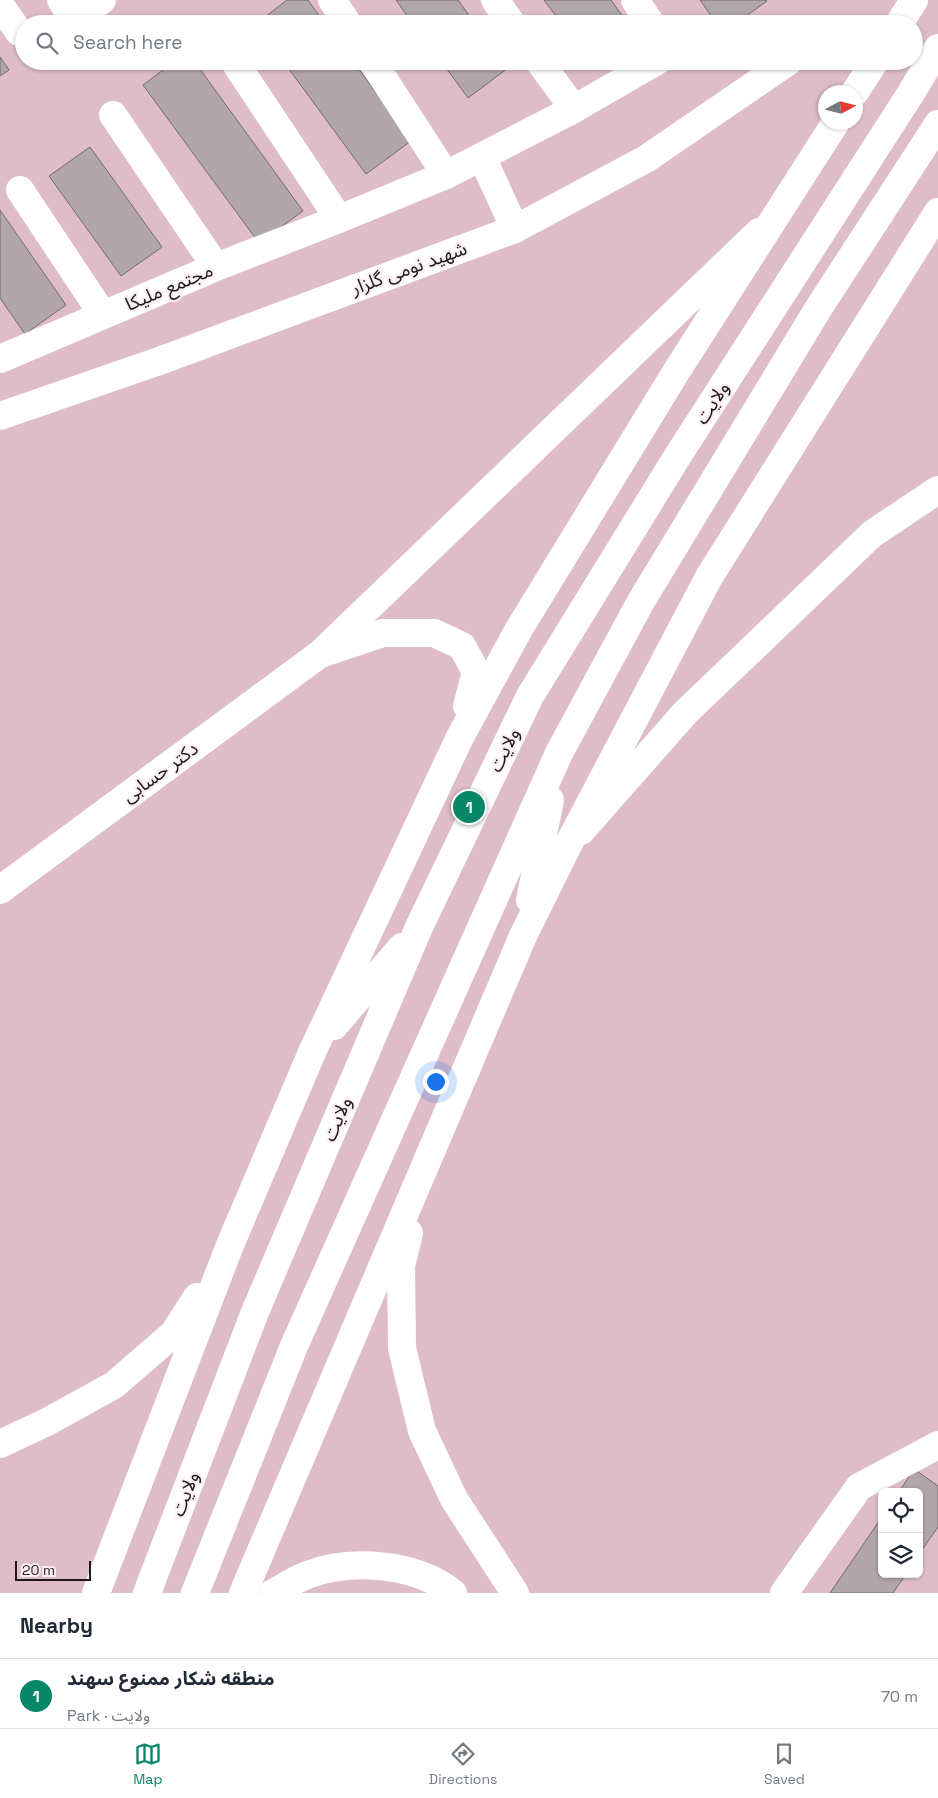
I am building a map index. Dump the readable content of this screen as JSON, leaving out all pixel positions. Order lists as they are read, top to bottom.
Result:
{
  "streets": {
    "main road": [
      "شهید نومی گلزار",
      "مجتمع ملیکا",
      "ولایت",
      "دکتر حسابی"
    ]
  },
  "scale_bar": "20 m",
  "north": "right",
  "page": {
    "search": "Search here",
    "pins": "1",
    "scale": "20 m",
    "heading": "Nearby",
    "list": [
      {
        "mark": "1",
        "name": "منطقه شکار ممنوع سهند",
        "note": "Park · ولایت",
        "value": "70 m"
      }
    ],
    "nav": ["Map", "Directions", "Saved"]
  }
}
